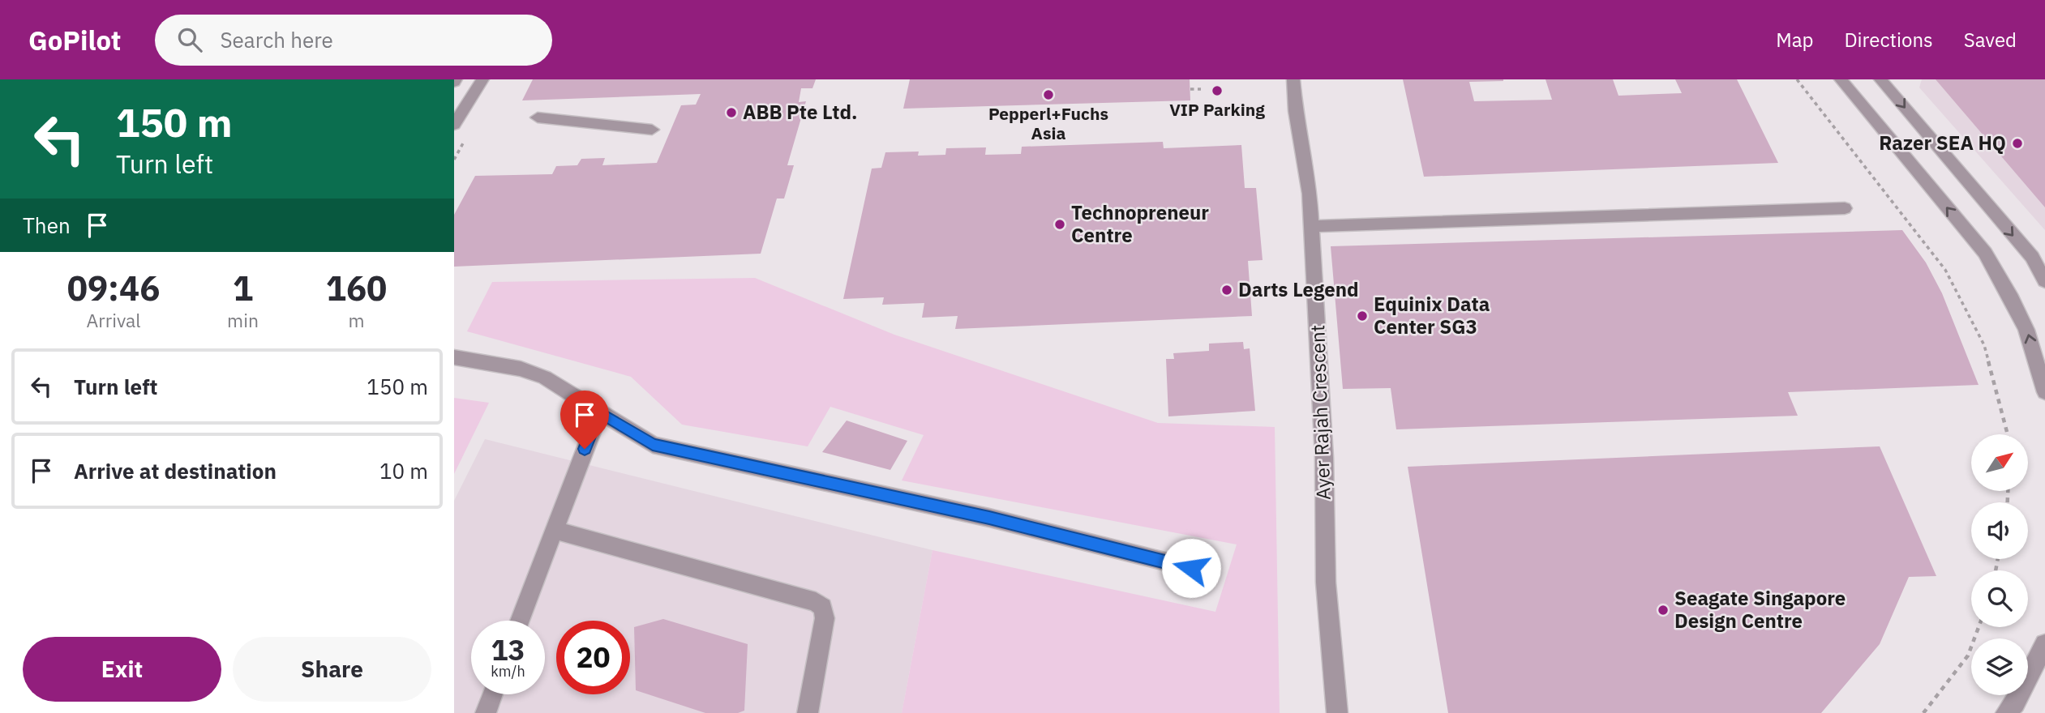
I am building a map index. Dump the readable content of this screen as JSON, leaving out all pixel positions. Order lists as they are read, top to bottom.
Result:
{
  "streets": {
    "street": ["Ayer Rajah Crescent"]
  },
  "places": [
    "VIP Parking",
    "Pepperl+Fuchs Asia",
    "ABB Pte Ltd.",
    "Razer SEA HQ",
    "Technopreneur Centre",
    "Darts Legend",
    "Equinix Data Center SG3",
    "Seagate Singapore Design Centre"
  ],
  "north": "top right",
  "page": {
    "header": "GoPilot",
    "search": "Search here",
    "nav": ["Map", "Directions", "Saved"],
    "turn": ["150 m", "Turn left"],
    "then": "Then",
    "eta": [
      "09:46",
      "Arrival",
      "1",
      "min",
      "160",
      "m"
    ],
    "list": [
      {
        "name": "Turn left",
        "value": "150 m"
      },
      {
        "name": "Arrive at destination",
        "value": "10 m"
      }
    ],
    "speed": "13 km/h",
    "limit": "20",
    "buttons": ["Exit", "Share"]
  }
}
